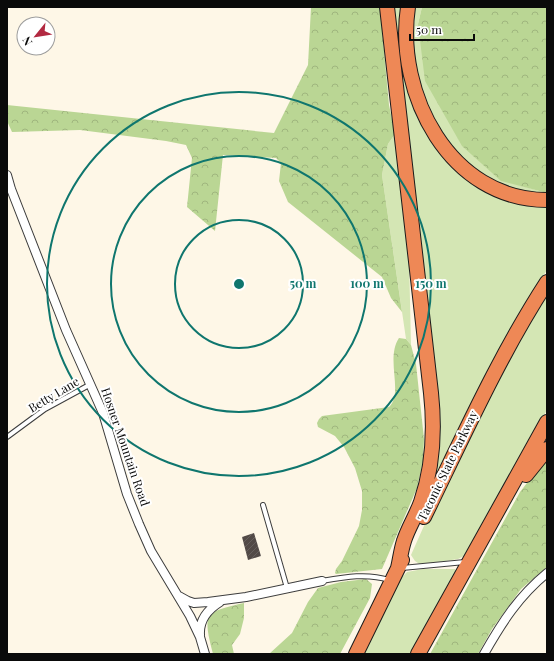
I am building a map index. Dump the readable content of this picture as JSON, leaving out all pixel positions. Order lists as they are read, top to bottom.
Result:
{
  "streets": {
    "highway": ["Taconic State Parkway"],
    "street": ["Hosner Mountain Road"],
    "lane": ["Betty Lane"]
  },
  "crossings": [
    ["Betty Lane", "Hosner Mountain Road"]
  ],
  "scale_bar": "50 m",
  "north": "bottom left",
  "rings": ["50 m", "100 m", "150 m"]
}
